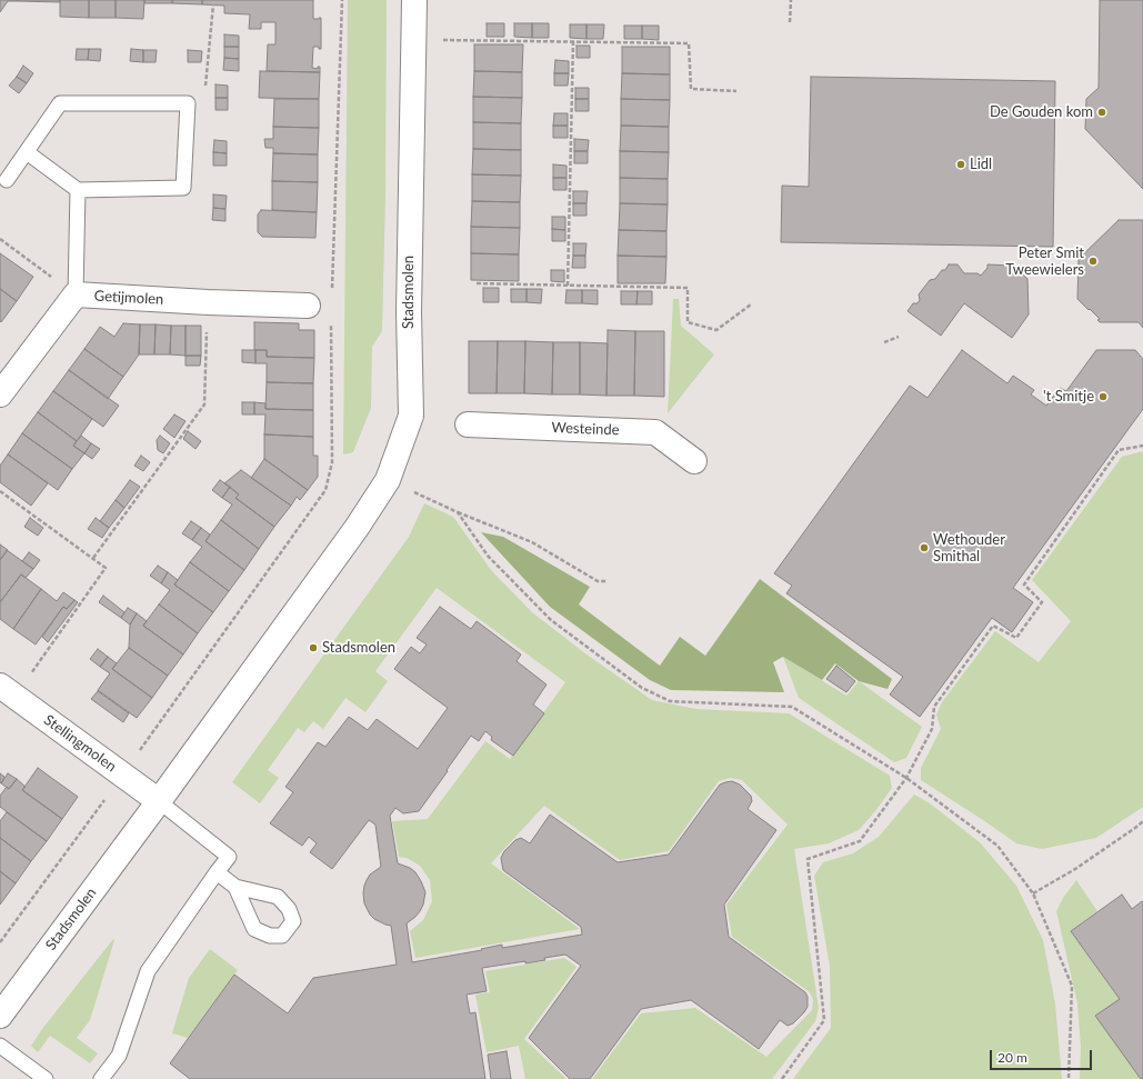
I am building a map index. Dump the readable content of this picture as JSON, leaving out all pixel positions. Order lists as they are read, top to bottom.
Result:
{
  "streets": {
    "street": [
      "Stadsmolen",
      "Getijmolen",
      "Westeinde",
      "Stellingmolen"
    ]
  },
  "crossings": [
    ["Stadsmolen", "Stellingmolen"]
  ],
  "places": [
    "De Gouden kom",
    "Lidl",
    "Peter Smit Tweewielers",
    "'t Smitje",
    "Wethouder Smithal",
    "Stadsmolen"
  ],
  "scale_bar": "20 m"
}
